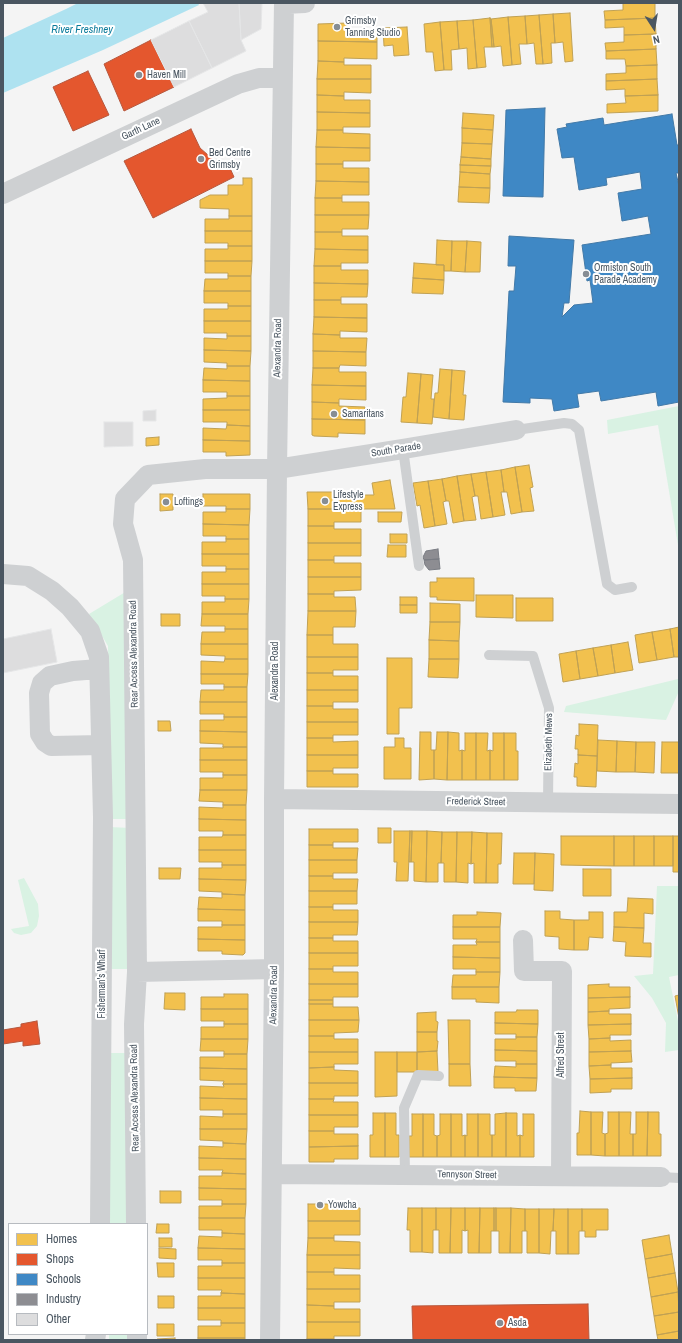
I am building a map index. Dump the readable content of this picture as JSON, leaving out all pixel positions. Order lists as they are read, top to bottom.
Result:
{
  "streets": {
    "street": [
      "Garth Lane",
      "Alexandra Road",
      "South Parade",
      "Rear Access Alexandra Road",
      "Frederick Street",
      "Fisherman's Wharf",
      "Alfred Street",
      "Tennyson Street"
    ],
    "lane": ["Elizabeth Mews"]
  },
  "crossings": [
    ["Garth Lane", "Alexandra Road"],
    ["Alexandra Road", "South Parade"],
    ["Alexandra Road", "Rear Access Alexandra Road"],
    ["Alexandra Road", "Frederick Street"],
    ["Alexandra Road", "Tennyson Street"],
    ["South Parade", "Rear Access Alexandra Road"],
    ["Elizabeth Mews", "Frederick Street"],
    ["Alfred Street", "Tennyson Street"]
  ],
  "water": ["River Freshney"],
  "places": [
    "Grimsby Tanning Studio",
    "Haven Mill",
    "Bed Centre Grimsby",
    "Ormiston South Parade Academy",
    "Samaritans",
    "Lifestyle Express",
    "Loftings",
    "Yowcha",
    "Asda"
  ],
  "legend": [
    "Homes",
    "Shops",
    "Schools",
    "Industry",
    "Other"
  ],
  "north": "bottom"
}
